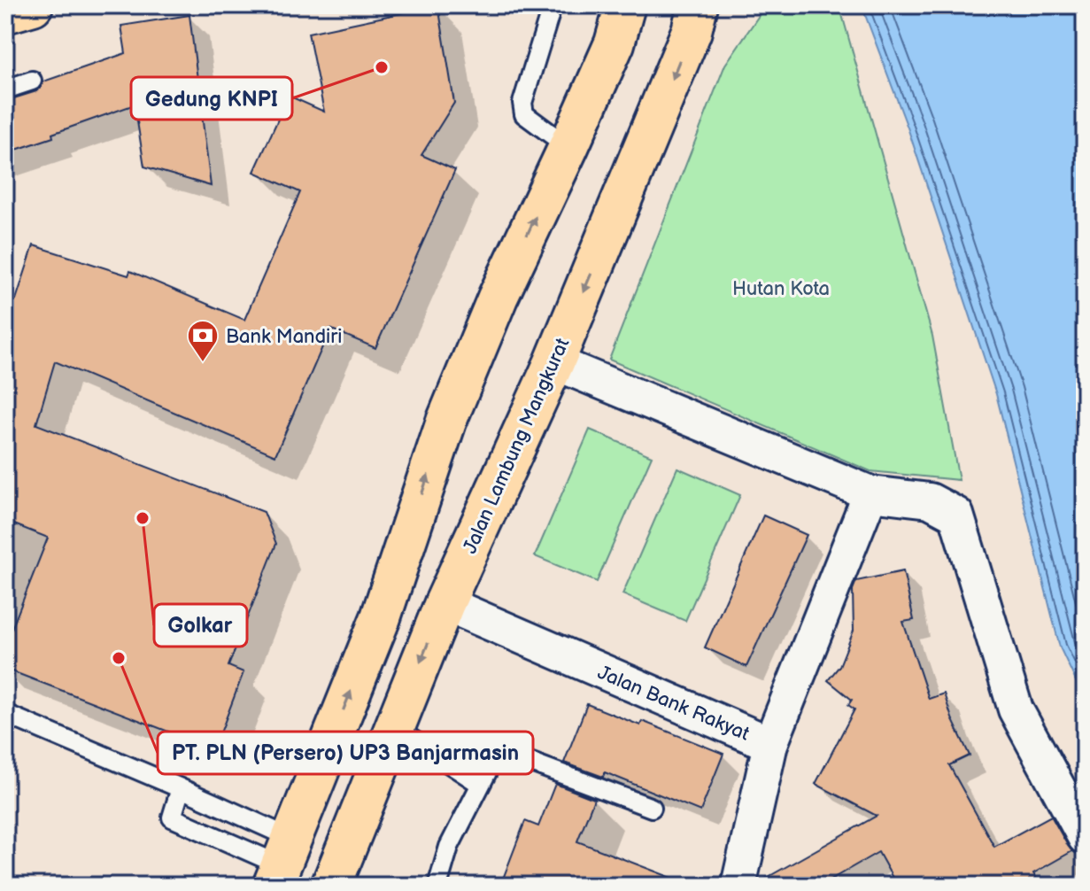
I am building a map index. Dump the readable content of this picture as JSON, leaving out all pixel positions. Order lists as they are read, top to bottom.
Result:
{
  "streets": {
    "highway": ["Jalan Lambung Mangkurat"],
    "street": ["Jalan Bank Rakyat"]
  },
  "crossings": [
    ["Jalan Lambung Mangkurat", "Jalan Bank Rakyat"]
  ],
  "parks": ["Hutan Kota"],
  "places": {
    "other": ["Gedung KNPI", "Golkar", "PT. PLN (Persero) UP3 Banjarmasin"],
    "bank": ["Bank Mandiri"]
  }
}
